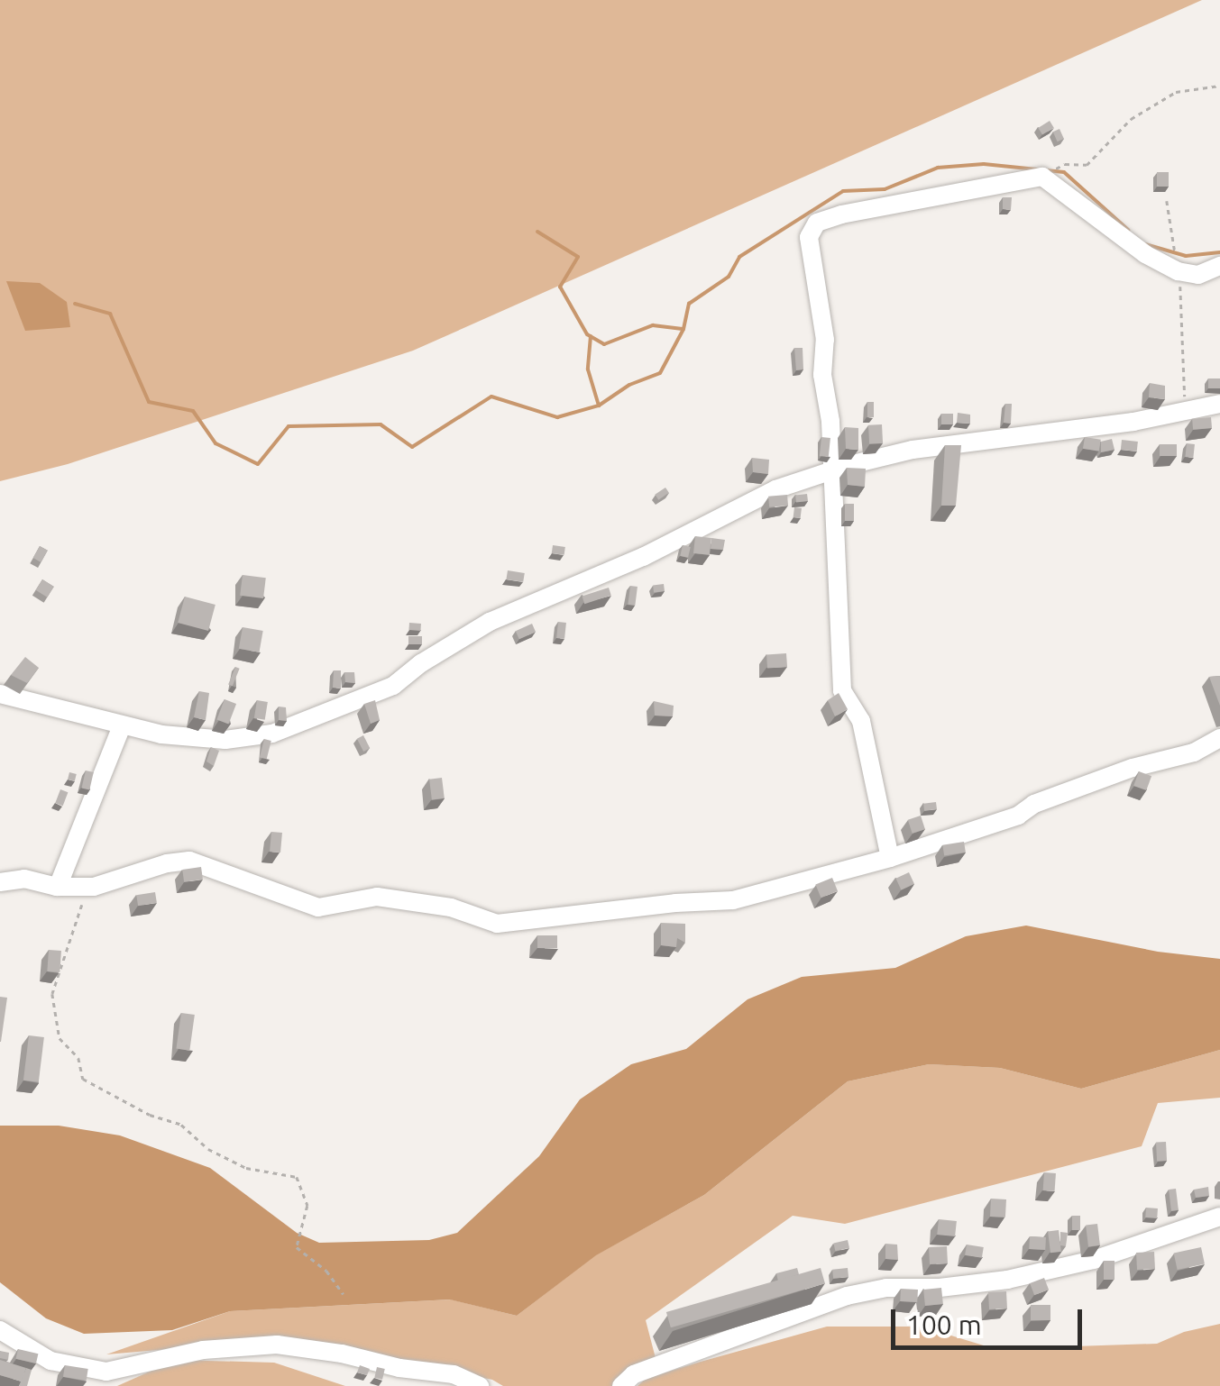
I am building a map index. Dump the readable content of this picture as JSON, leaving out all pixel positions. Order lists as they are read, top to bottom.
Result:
{
  "scale_bar": "100 m"
}
